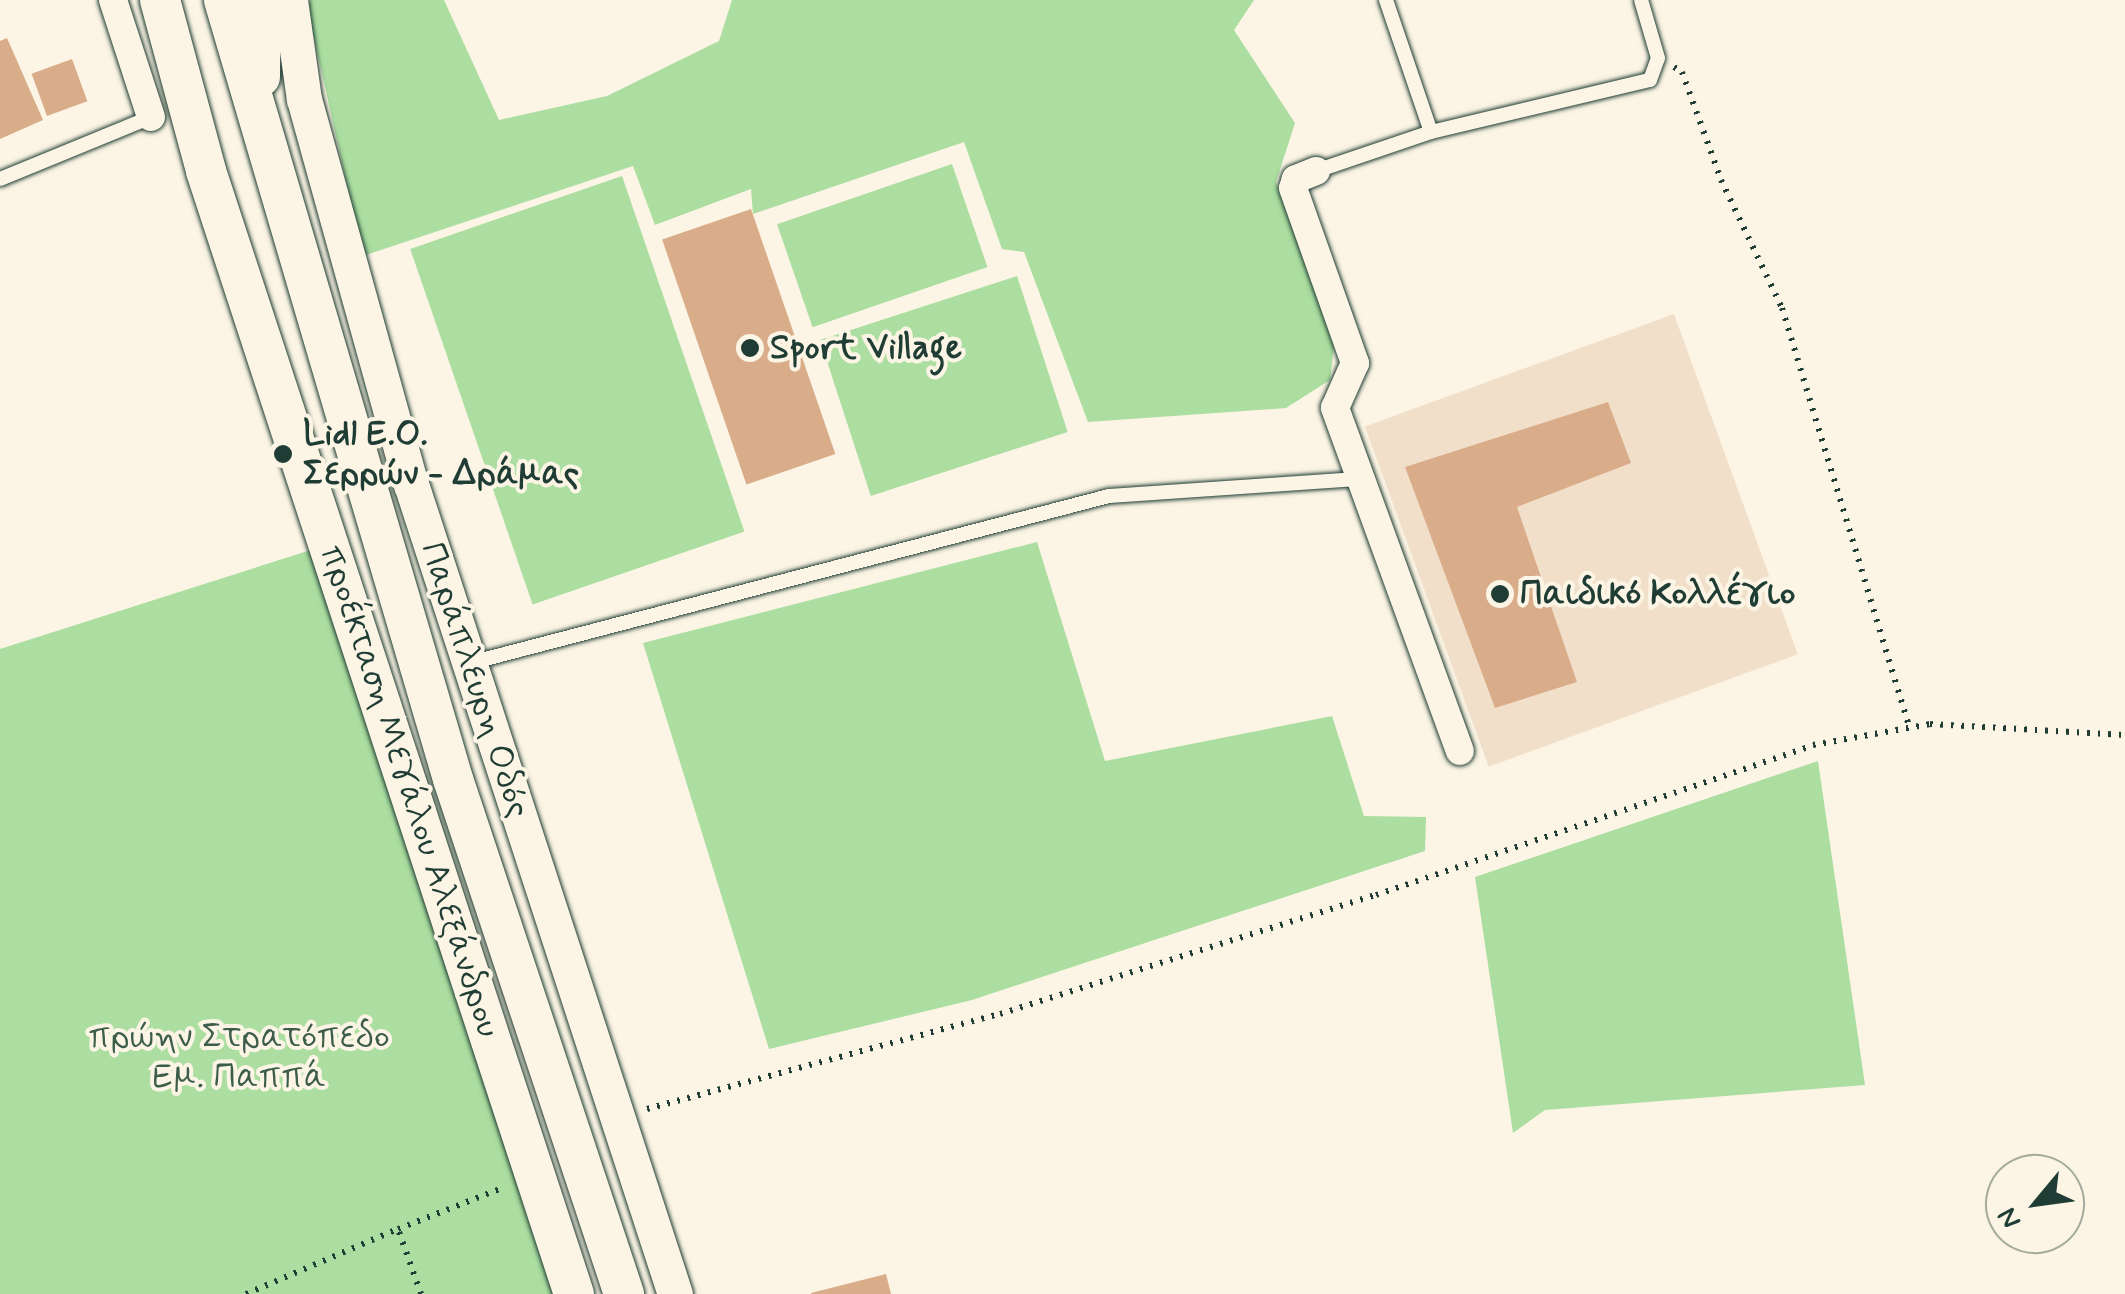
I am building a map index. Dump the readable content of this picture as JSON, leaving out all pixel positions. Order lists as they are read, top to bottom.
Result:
{
  "streets": {
    "main road": ["προέκταση Μεγάλου Αλεξάνδρου"],
    "street": ["Παράπλευρη Οδός"]
  },
  "parks": ["πρώην Στρατόπεδο Εμ. Παππά"],
  "places": ["Sport Village", "Lidl Ε.Ο. Σερρών - Δράμας", "Παιδικό Κολλέγιο"],
  "north": "bottom left"
}
